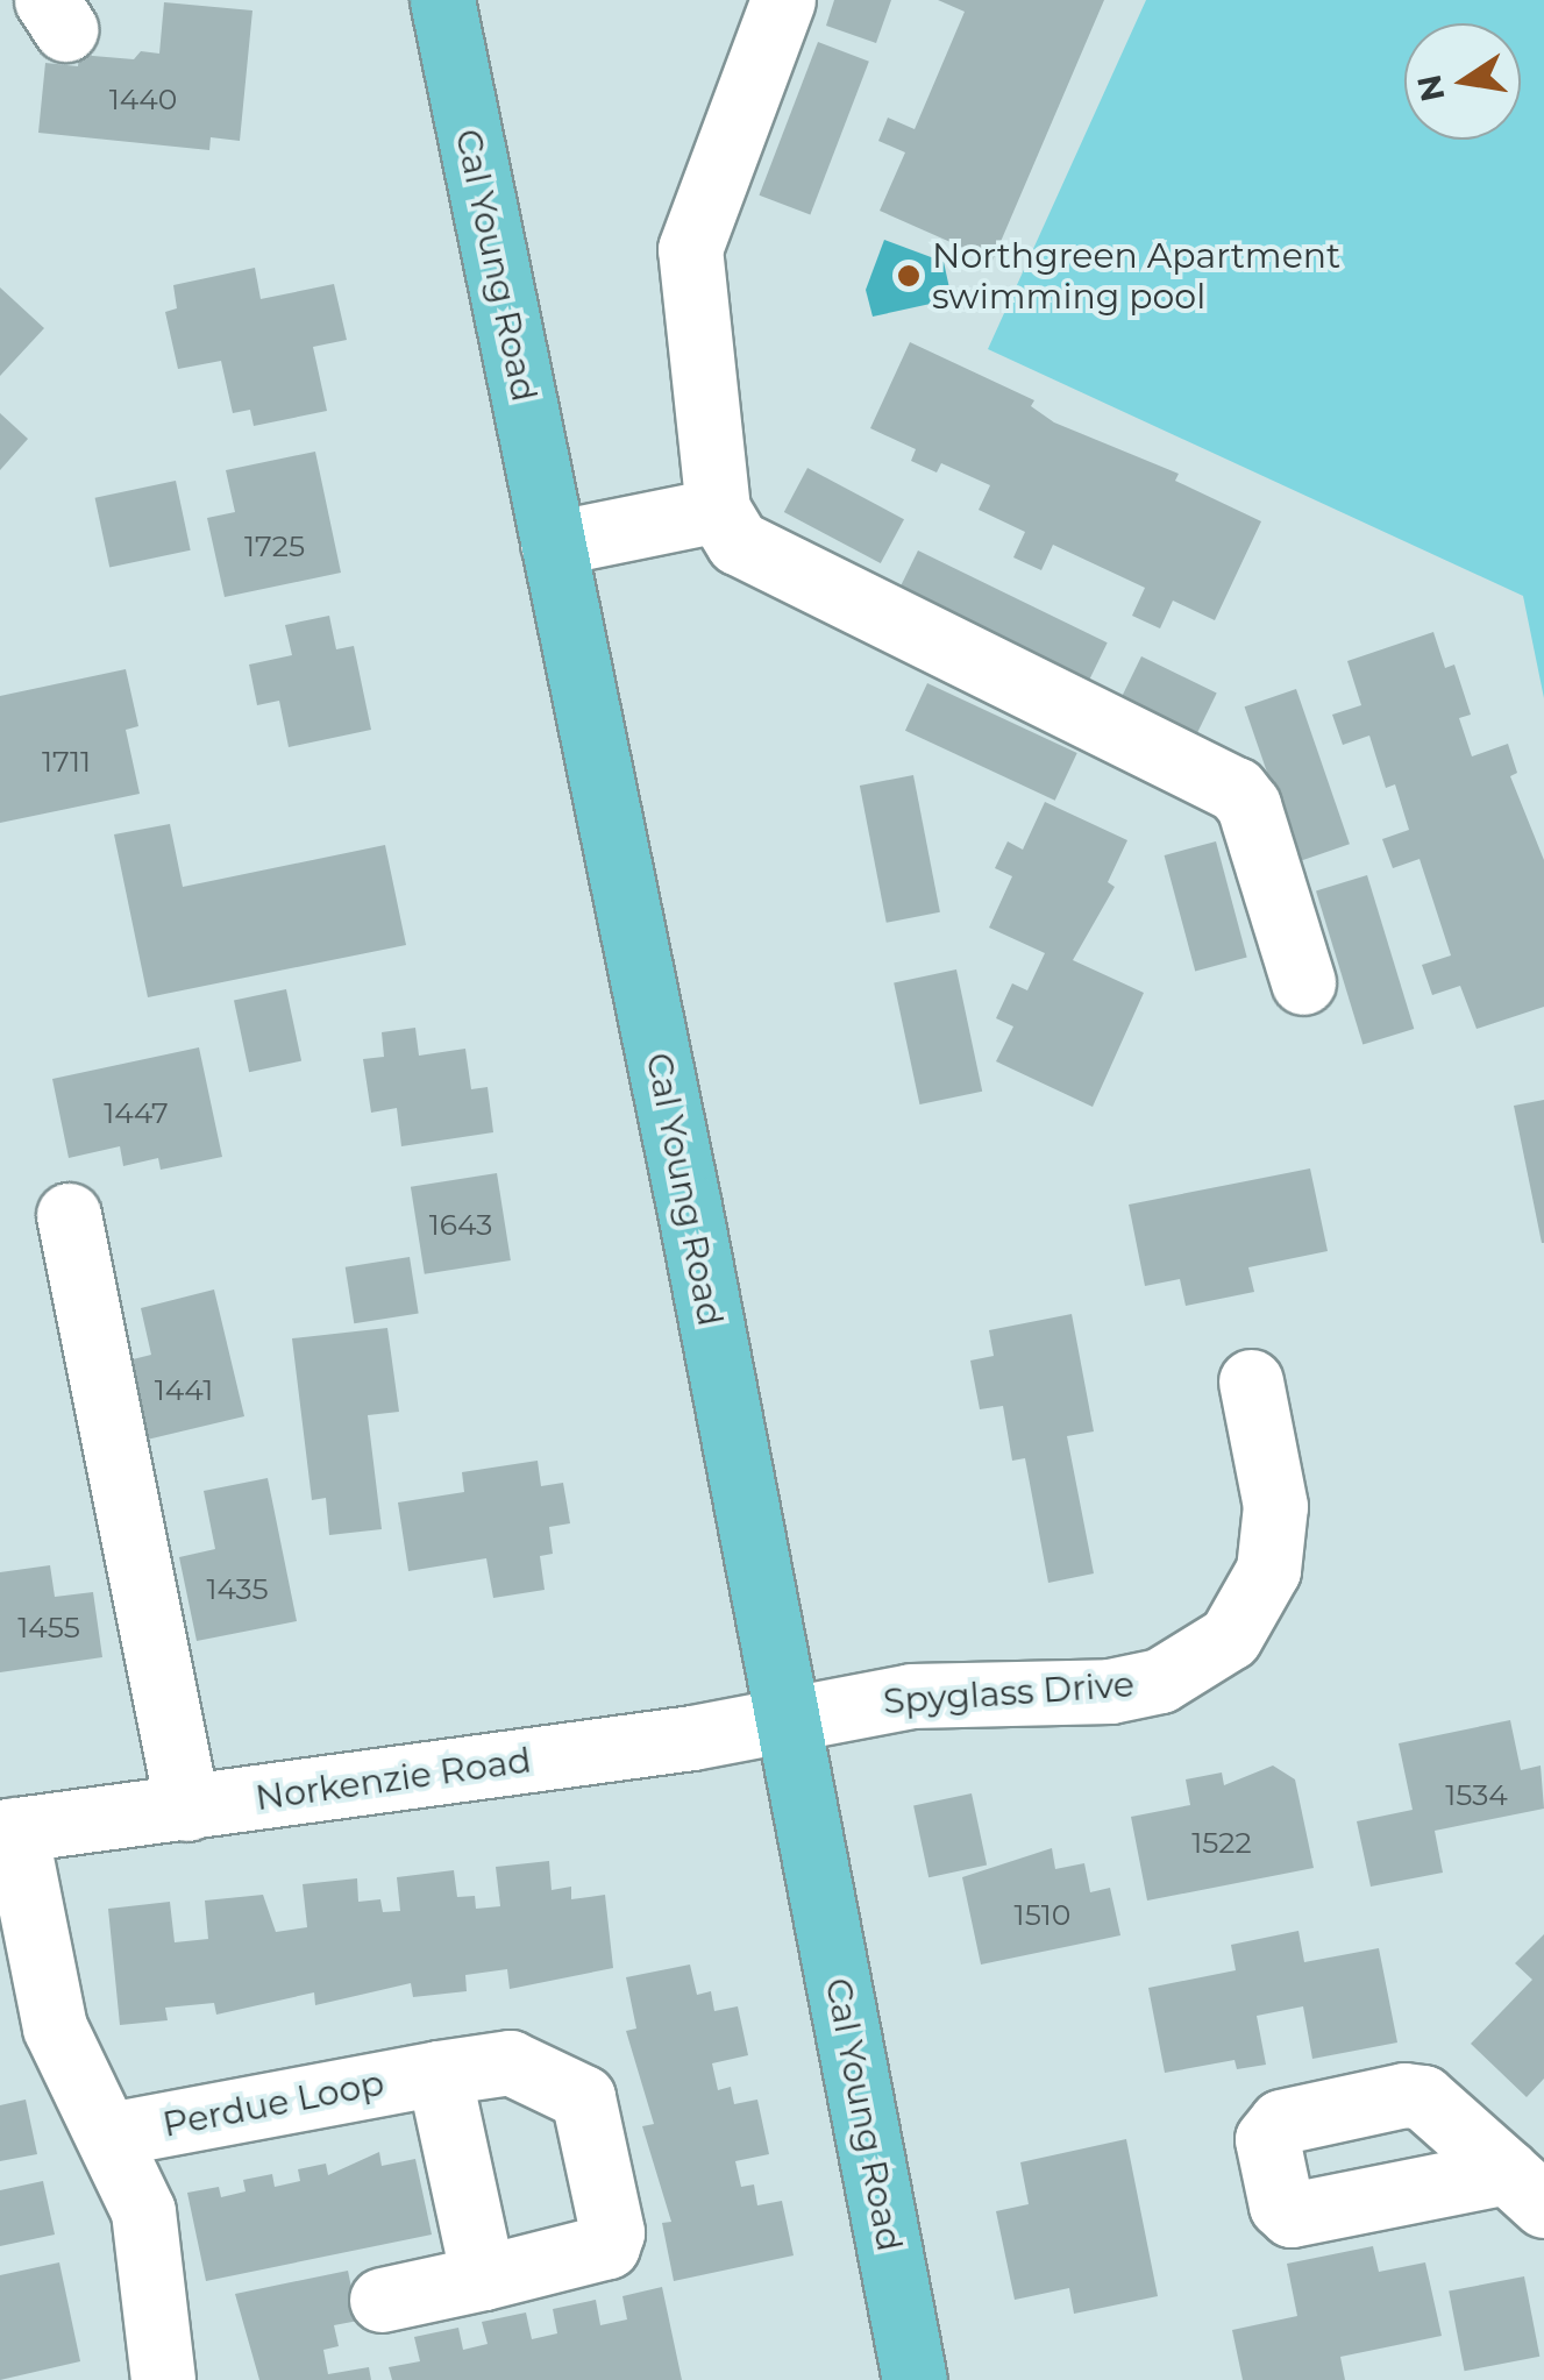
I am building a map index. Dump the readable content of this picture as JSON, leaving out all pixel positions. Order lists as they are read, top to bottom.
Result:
{
  "streets": {
    "main road": ["Cal Young Road"],
    "street": ["Spyglass Drive", "Norkenzie Road", "Perdue Loop"]
  },
  "crossings": [
    ["Cal Young Road", "Spyglass Drive"],
    ["Cal Young Road", "Norkenzie Road"],
    ["Spyglass Drive", "Norkenzie Road"]
  ],
  "places": ["Northgreen Apartment swimming pool"],
  "house_numbers": [
    "1440",
    "1725",
    "1711",
    "1447",
    "1643",
    "1441",
    "1435",
    "1455",
    "1534",
    "1522",
    "1510"
  ],
  "north": "left"
}
